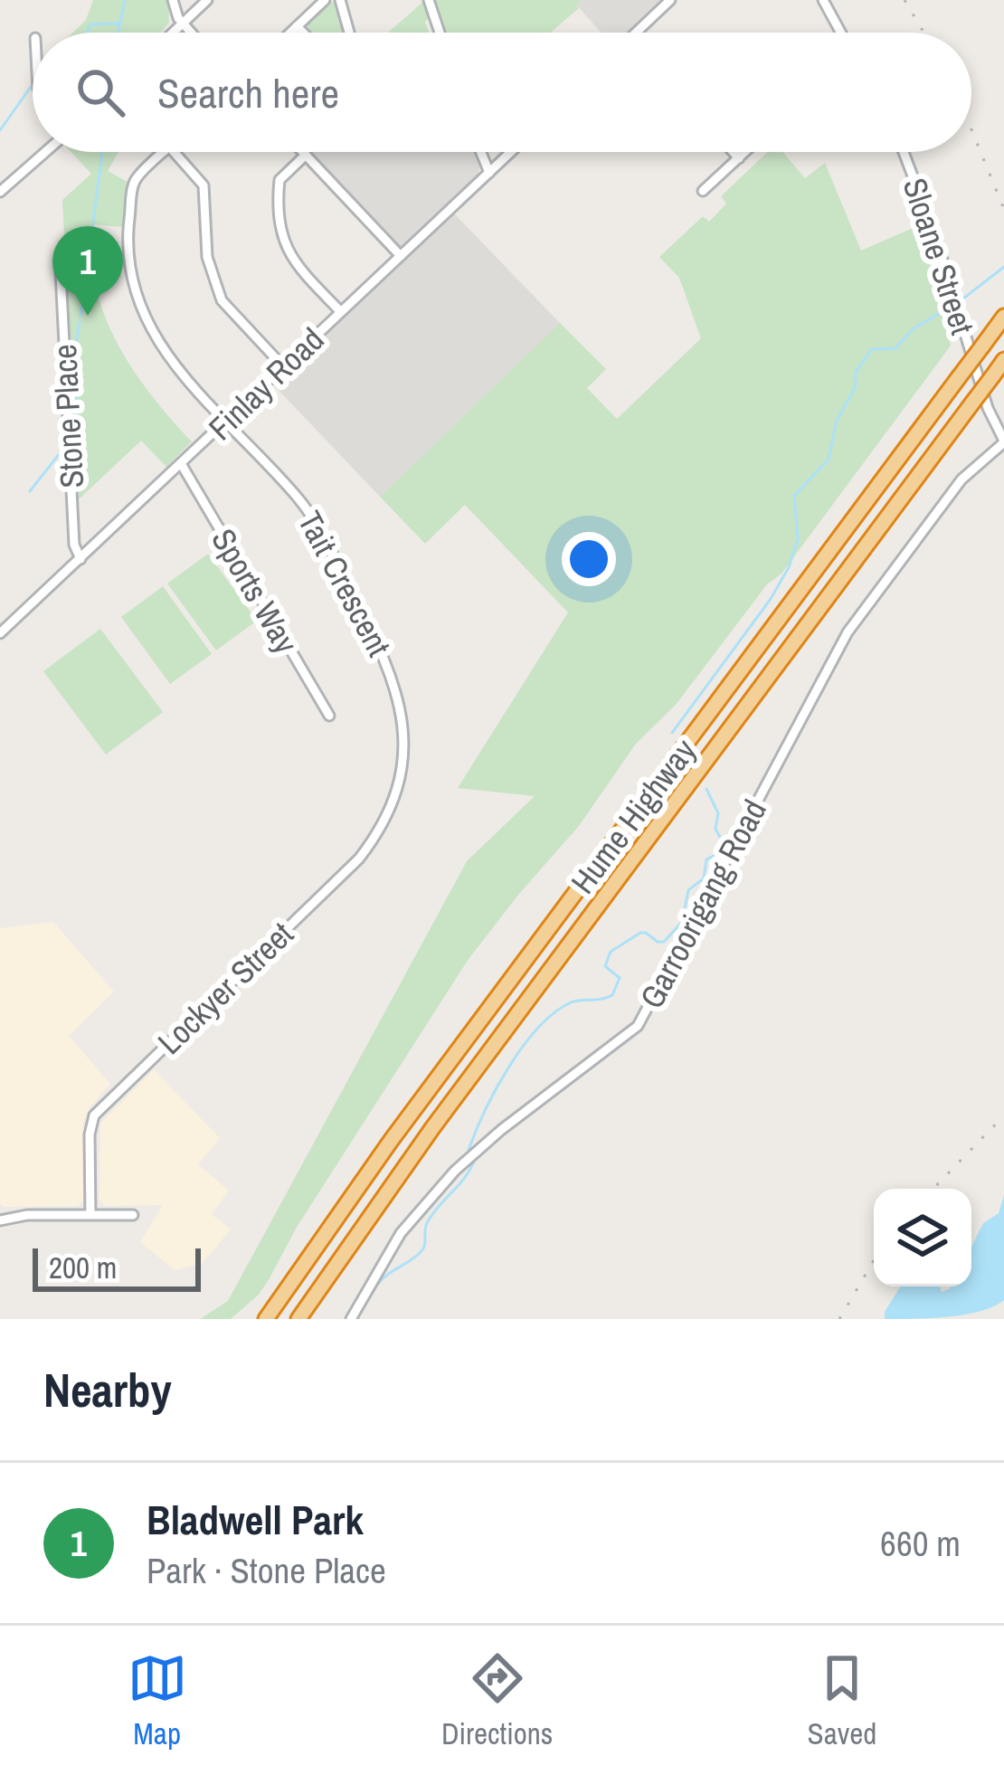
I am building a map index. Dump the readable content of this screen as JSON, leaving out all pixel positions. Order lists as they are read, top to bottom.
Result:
{
  "streets": {
    "highway": ["Hume Highway"],
    "street": [
      "Sloane Street",
      "Finlay Road",
      "Stone Place",
      "Tait Crescent",
      "Sports Way",
      "Garroorigang Road",
      "Lockyer Street"
    ]
  },
  "crossings": [
    ["Sloane Street", "Garroorigang Road"],
    ["Finlay Road", "Stone Place"],
    ["Finlay Road", "Tait Crescent"],
    ["Finlay Road", "Sports Way"],
    ["Tait Crescent", "Lockyer Street"]
  ],
  "scale_bar": "200 m",
  "page": {
    "search": "Search here",
    "pins": "1",
    "scale": "200 m",
    "heading": "Nearby",
    "list": [
      {
        "mark": "1",
        "name": "Bladwell Park",
        "note": "Park · Stone Place",
        "value": "660 m"
      }
    ],
    "nav": ["Map", "Directions", "Saved"]
  }
}
